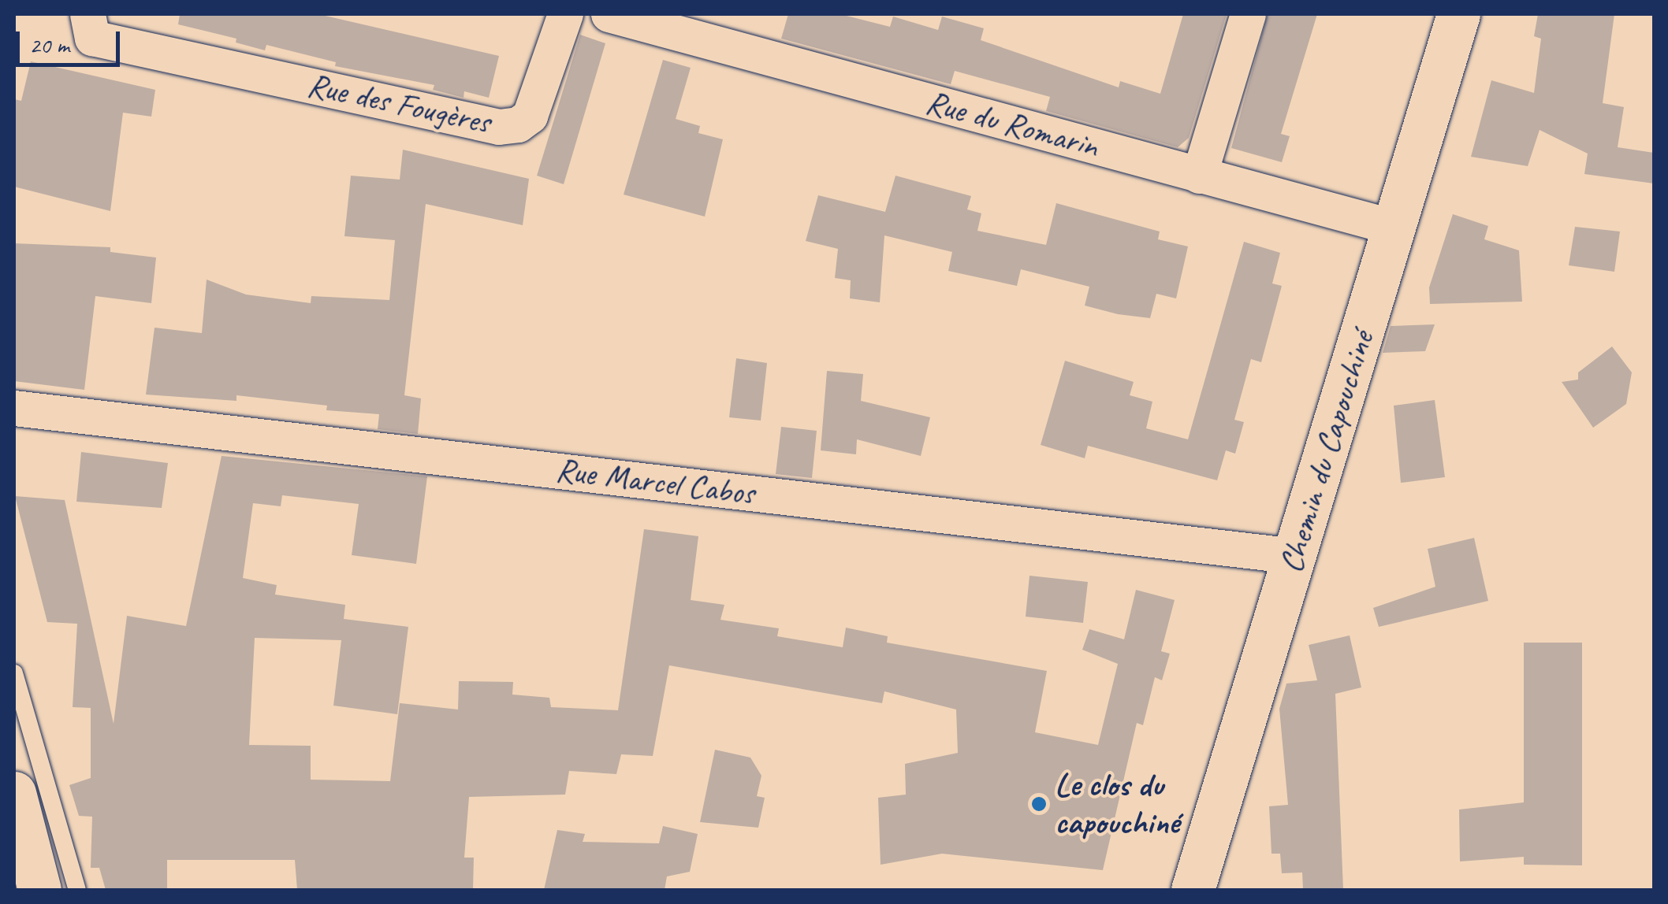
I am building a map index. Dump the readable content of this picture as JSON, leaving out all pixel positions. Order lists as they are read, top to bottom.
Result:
{
  "streets": {
    "street": [
      "Rue des Fougères",
      "Rue du Romarin",
      "Chemin du Capouchiné",
      "Rue Marcel Cabos"
    ]
  },
  "crossings": [
    ["Rue du Romarin", "Chemin du Capouchiné"],
    ["Chemin du Capouchiné", "Rue Marcel Cabos"]
  ],
  "places": ["Le clos du capouchiné"],
  "scale_bar": "20 m"
}
